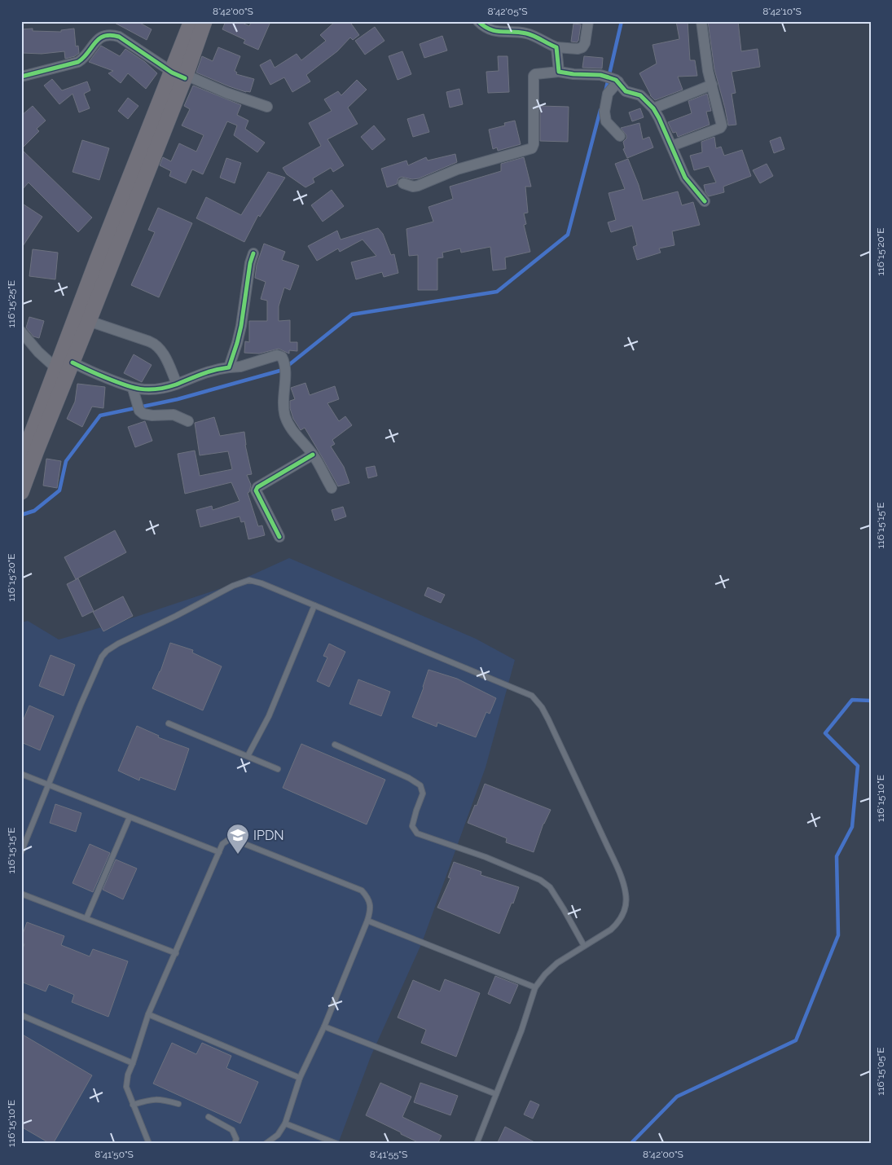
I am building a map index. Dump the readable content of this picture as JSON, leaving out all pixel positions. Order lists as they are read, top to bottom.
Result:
{
  "places": {
    "school or university": ["IPDN"]
  },
  "coordinates": [
    "8°42'00\"S",
    "8°42'05\"S",
    "8°42'10\"S",
    "116°15'20\"E",
    "116°15'25\"E",
    "116°15'15\"E",
    "116°15'10\"E",
    "116°15'05\"E",
    "8°41'50\"S",
    "8°41'55\"S"
  ]
}
